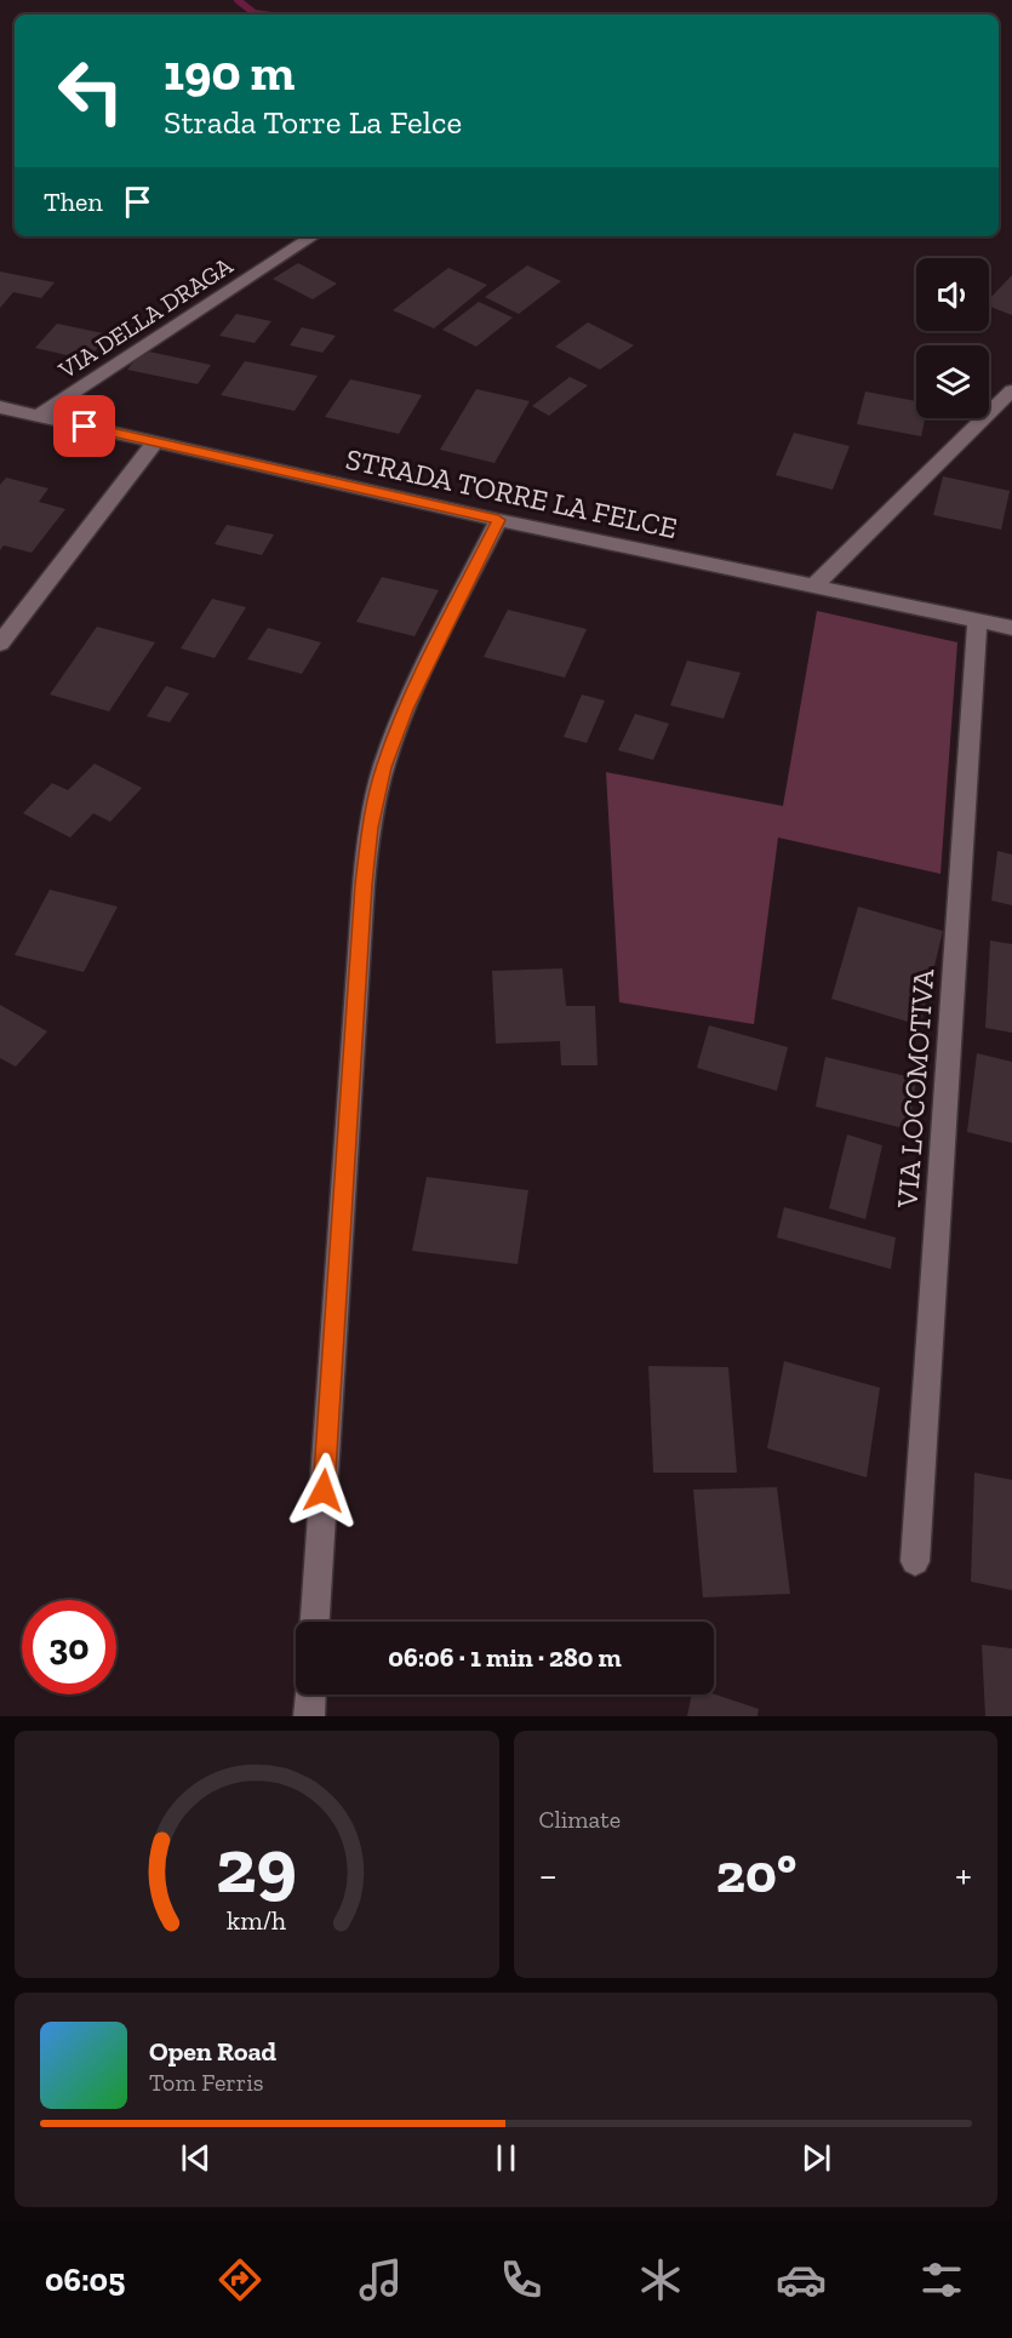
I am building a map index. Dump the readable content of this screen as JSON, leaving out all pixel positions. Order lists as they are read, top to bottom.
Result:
{
  "streets": {
    "street": ["VIA DELLA DRAGA", "STRADA TORRE LA FELCE", "VIA LOCOMOTIVA"]
  },
  "crossings": [
    ["VIA DELLA DRAGA", "STRADA TORRE LA FELCE"],
    ["STRADA TORRE LA FELCE", "VIA LOCOMOTIVA"]
  ],
  "page": {
    "turn": ["190 m", "Strada Torre La Felce"],
    "then": "Then",
    "limit": "30",
    "trip": "06:06 · 1 min · 280 m",
    "tile": "Climate",
    "heat": ["−", "20°", "+"],
    "song": ["Open Road", "Tom Ferris"],
    "tabs": "06:05",
    "gauge": ["29", "km/h"]
  }
}
